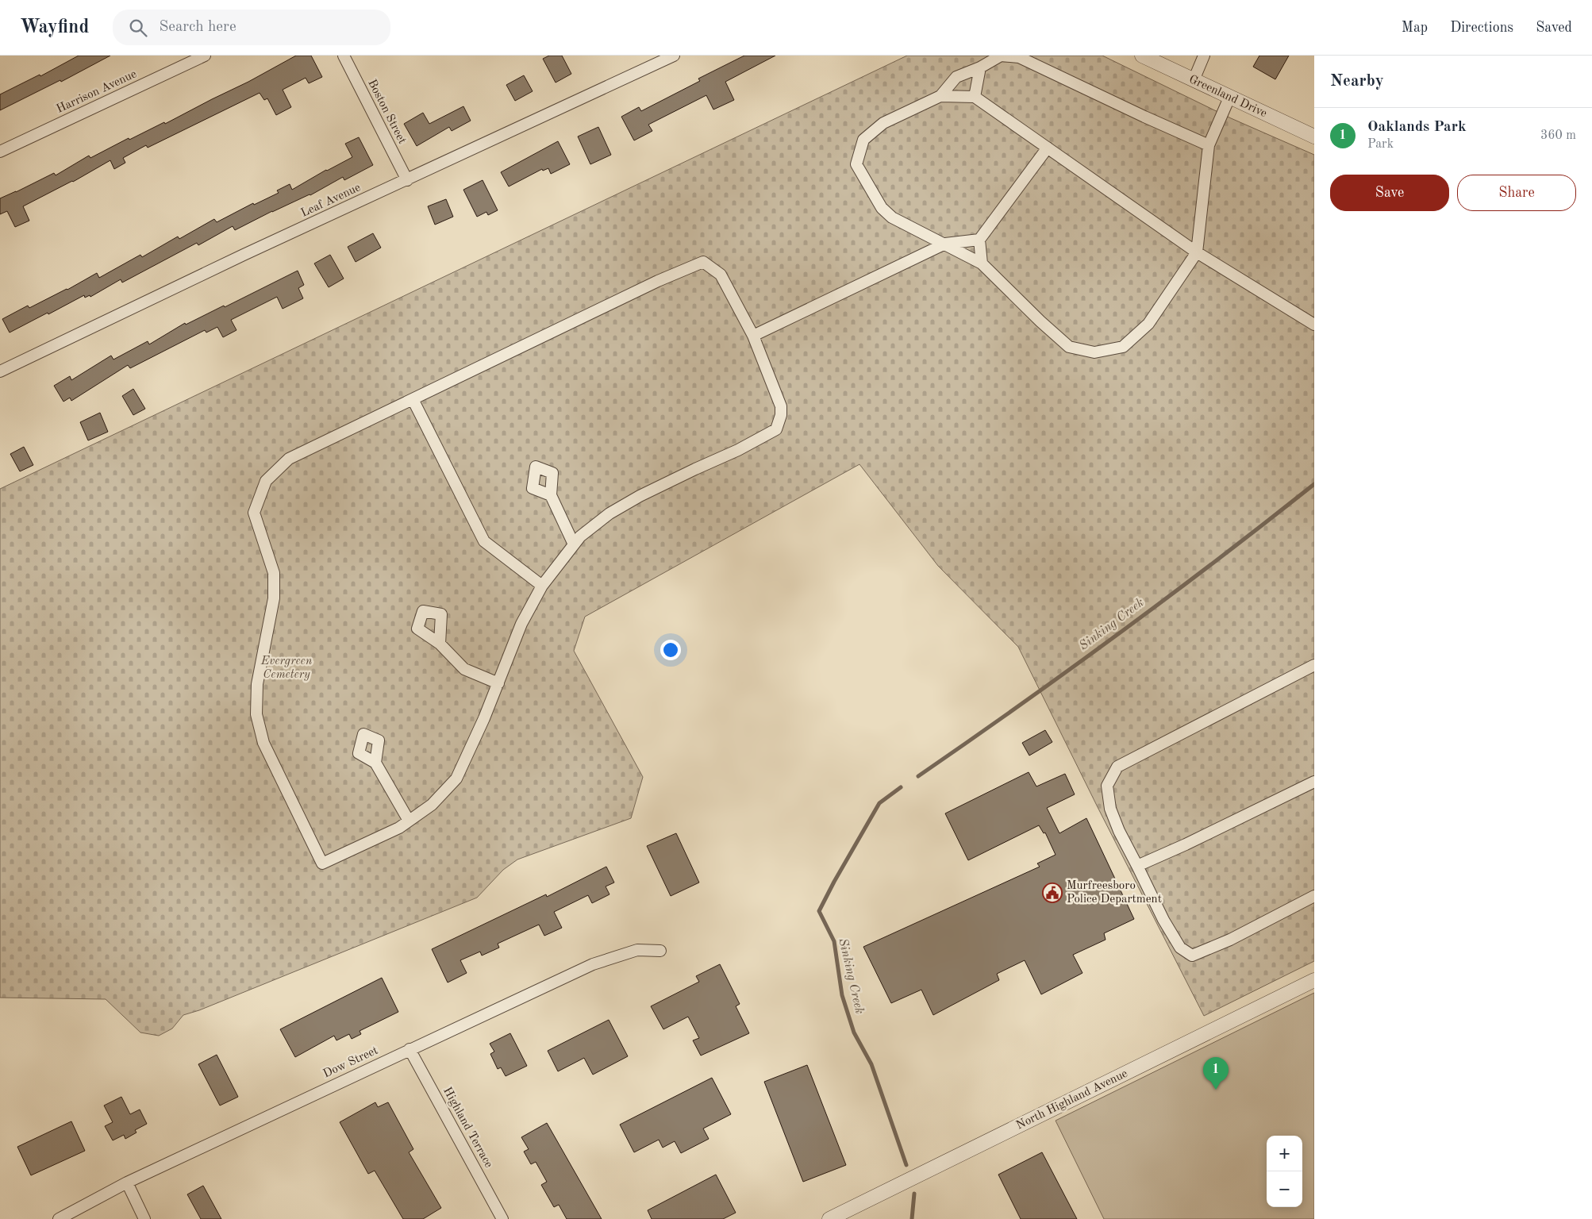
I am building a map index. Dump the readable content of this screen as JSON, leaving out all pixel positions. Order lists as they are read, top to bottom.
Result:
{
  "streets": {
    "street": [
      "Harrison Avenue",
      "Greenland Drive",
      "Boston Street",
      "Leaf Avenue",
      "Dow Street",
      "North Highland Avenue",
      "Highland Terrace"
    ]
  },
  "crossings": [
    ["Boston Street", "Leaf Avenue"],
    ["Dow Street", "Highland Terrace"]
  ],
  "water": ["Sinking Creek"],
  "parks": ["Evergreen Cemetery"],
  "places": {
    "public building": ["Murfreesboro Police Department"]
  },
  "page": {
    "header": "Wayfind",
    "search": "Search here",
    "nav": ["Map", "Directions", "Saved"],
    "heading": "Nearby",
    "list": [
      {
        "mark": "1",
        "name": "Oaklands Park",
        "note": "Park",
        "value": "360 m"
      }
    ],
    "buttons": ["Save", "Share"],
    "pins": "1",
    "map_buttons": ["+", "−"]
  }
}
